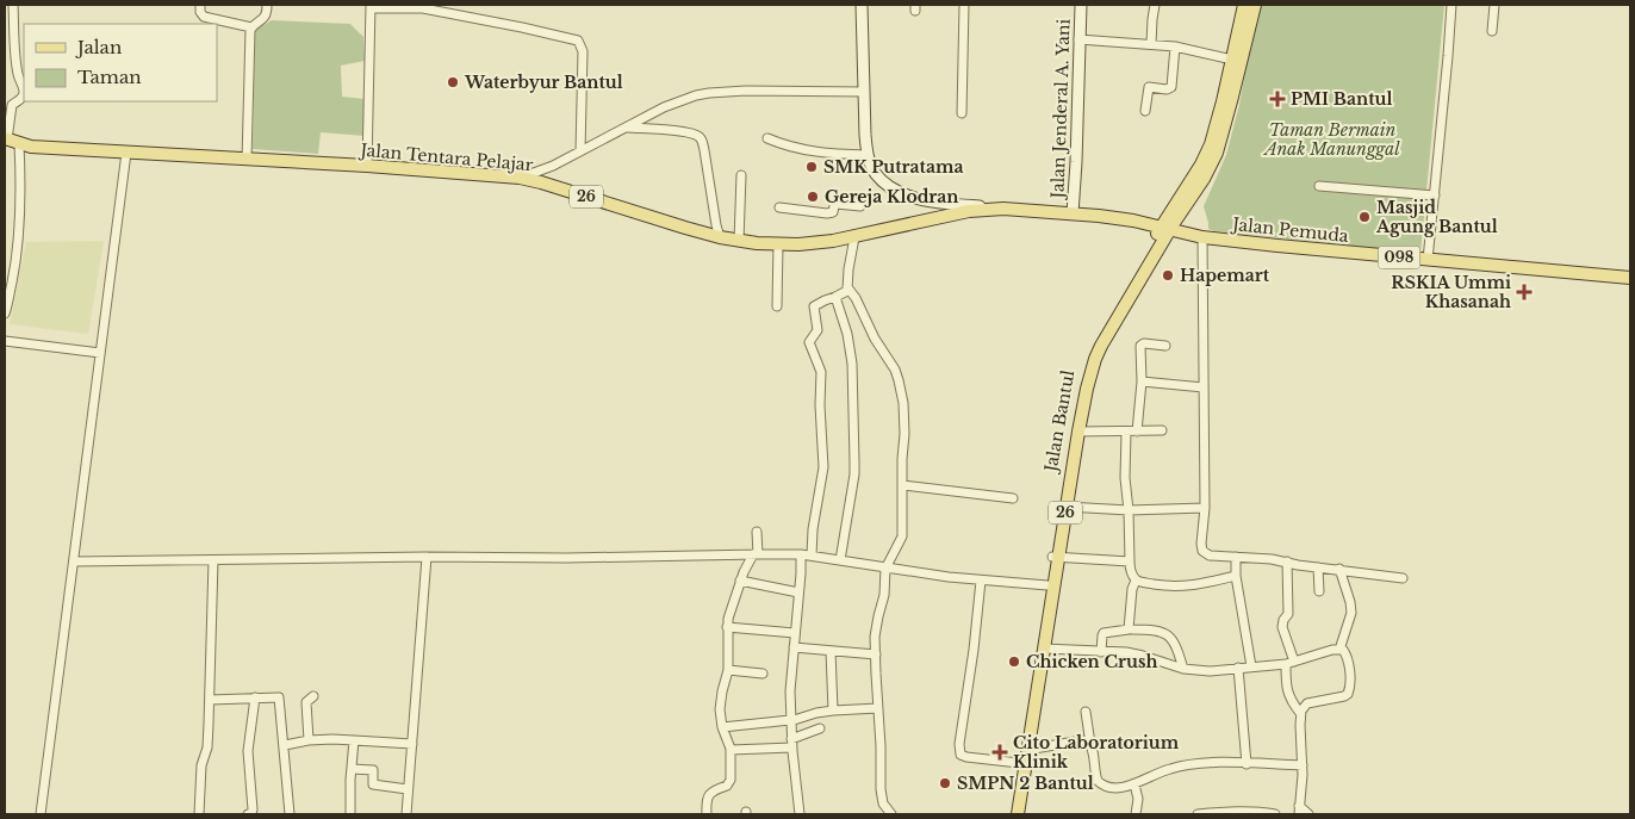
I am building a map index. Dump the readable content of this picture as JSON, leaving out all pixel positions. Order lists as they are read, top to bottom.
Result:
{
  "streets": {
    "main road": [
      "Jalan Jenderal A. Yani",
      "Jalan Tentara Pelajar",
      "26",
      "Jalan Pemuda",
      "098",
      "Jalan Bantul"
    ]
  },
  "crossings": [
    ["Jalan Jenderal A. Yani", "Jalan Tentara Pelajar"],
    ["Jalan Tentara Pelajar", "Jalan Pemuda"],
    ["Jalan Tentara Pelajar", "Jalan Bantul"],
    ["Jalan Pemuda", "Jalan Bantul"]
  ],
  "parks": ["Taman Bermain Anak Manunggal"],
  "places": {
    "other": [
      "Waterbyur Bantul",
      "SMK Putratama",
      "Gereja Klodran",
      "Masjid Agung Bantul",
      "Hapemart",
      "Chicken Crush",
      "SMPN 2 Bantul"
    ],
    "health": ["PMI Bantul", "RSKIA Ummi Khasanah", "Cito Laboratorium Klinik"]
  },
  "legend": ["Jalan", "Taman"]
}
